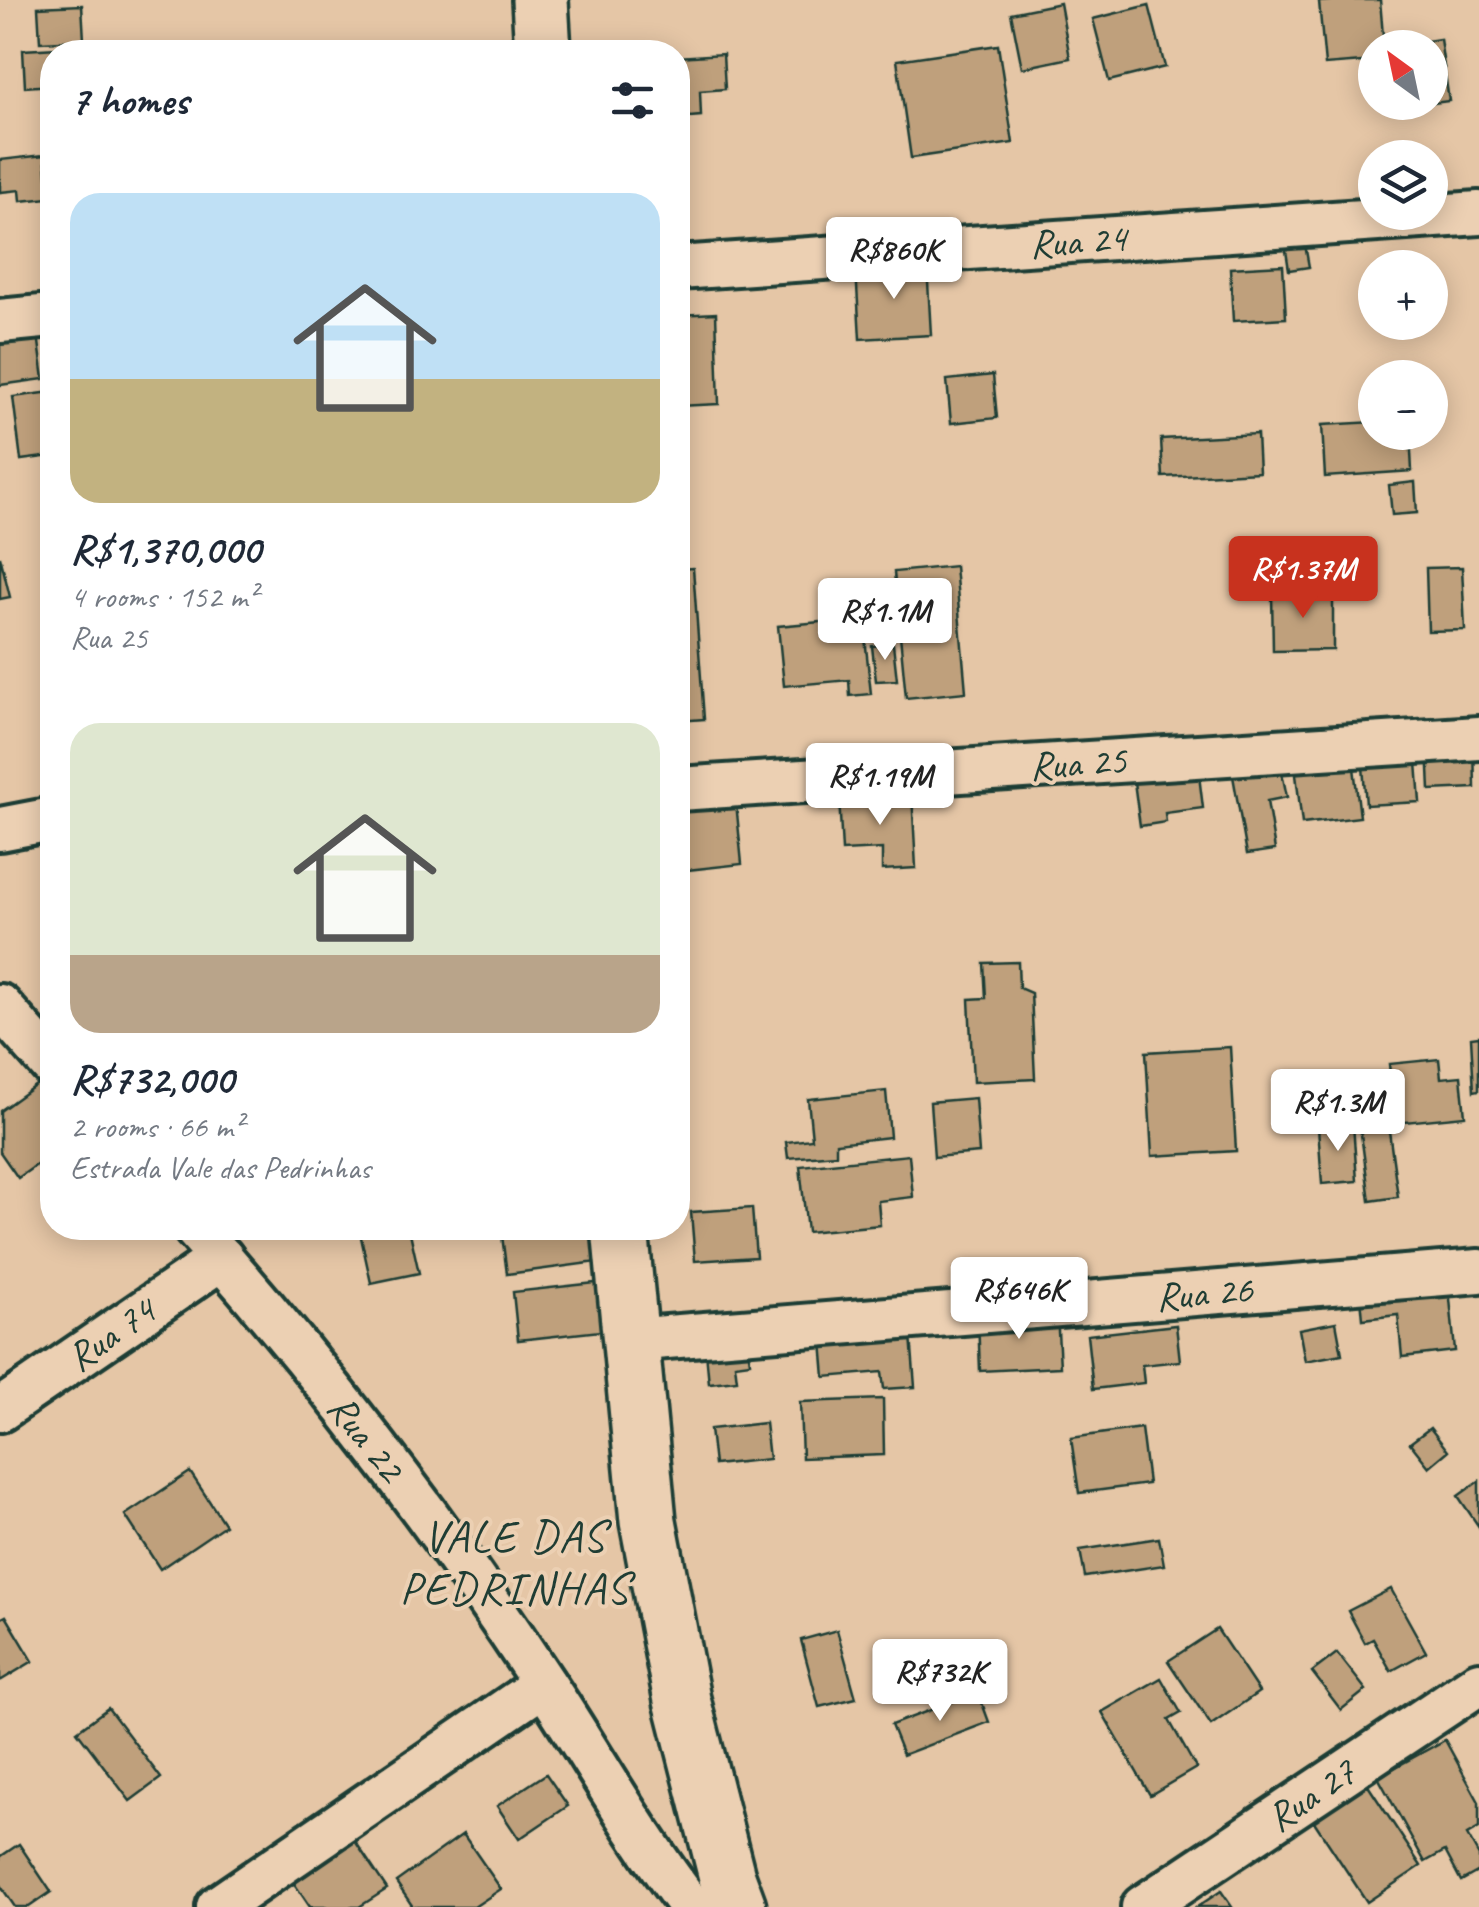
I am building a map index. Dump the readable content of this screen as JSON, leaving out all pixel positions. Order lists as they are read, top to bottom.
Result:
{
  "streets": {
    "street": [
      "Rua 24",
      "Rua 25",
      "Rua 26",
      "Rua 74",
      "Rua 22",
      "Rua 27"
    ]
  },
  "crossings": [
    ["Rua 74", "Rua 22"]
  ],
  "districts": ["VALE DAS PEDRINHAS"],
  "north": "top left",
  "page": {
    "map_buttons": ["+", "−"],
    "heading": "7 homes",
    "list": [
      {
        "name": "R$1,370,000",
        "note": "4 rooms · 152 m² · Rua 25"
      },
      {
        "name": "R$732,000",
        "note": "2 rooms · 66 m² · Estrada Vale das Pedrinhas"
      }
    ],
    "price": [
      "R$860K",
      "R$1.37M",
      "R$1.1M",
      "R$1.19M",
      "R$1.3M",
      "R$646K",
      "R$732K"
    ]
  }
}
